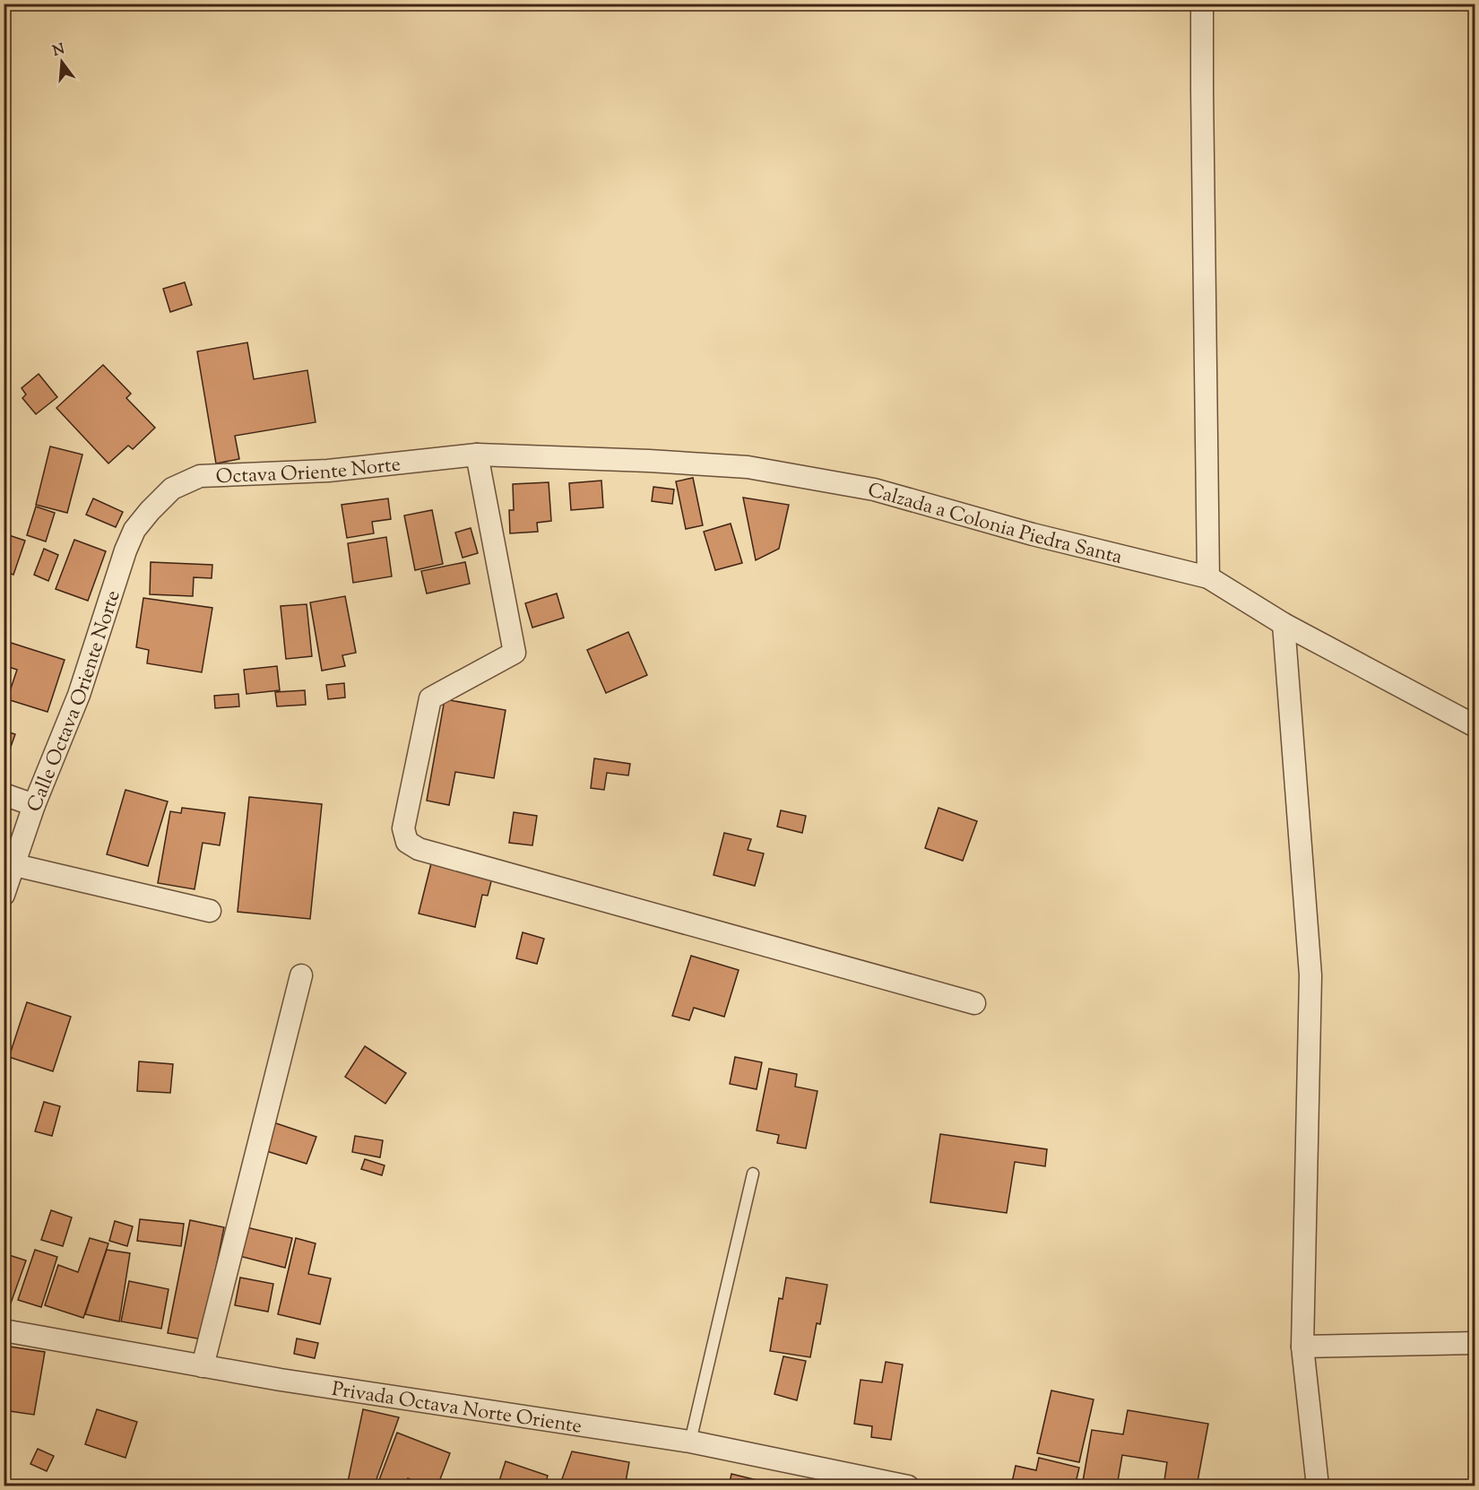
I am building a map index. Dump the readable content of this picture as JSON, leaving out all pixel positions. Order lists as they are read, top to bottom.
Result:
{
  "streets": {
    "street": [
      "Octava Oriente Norte",
      "Calzada a Colonia Piedra Santa",
      "Calle Octava Oriente Norte",
      "Privada Octava Norte Oriente"
    ]
  },
  "crossings": [
    ["Octava Oriente Norte", "Calzada a Colonia Piedra Santa"],
    ["Octava Oriente Norte", "Calle Octava Oriente Norte"]
  ],
  "north": "top"
}
